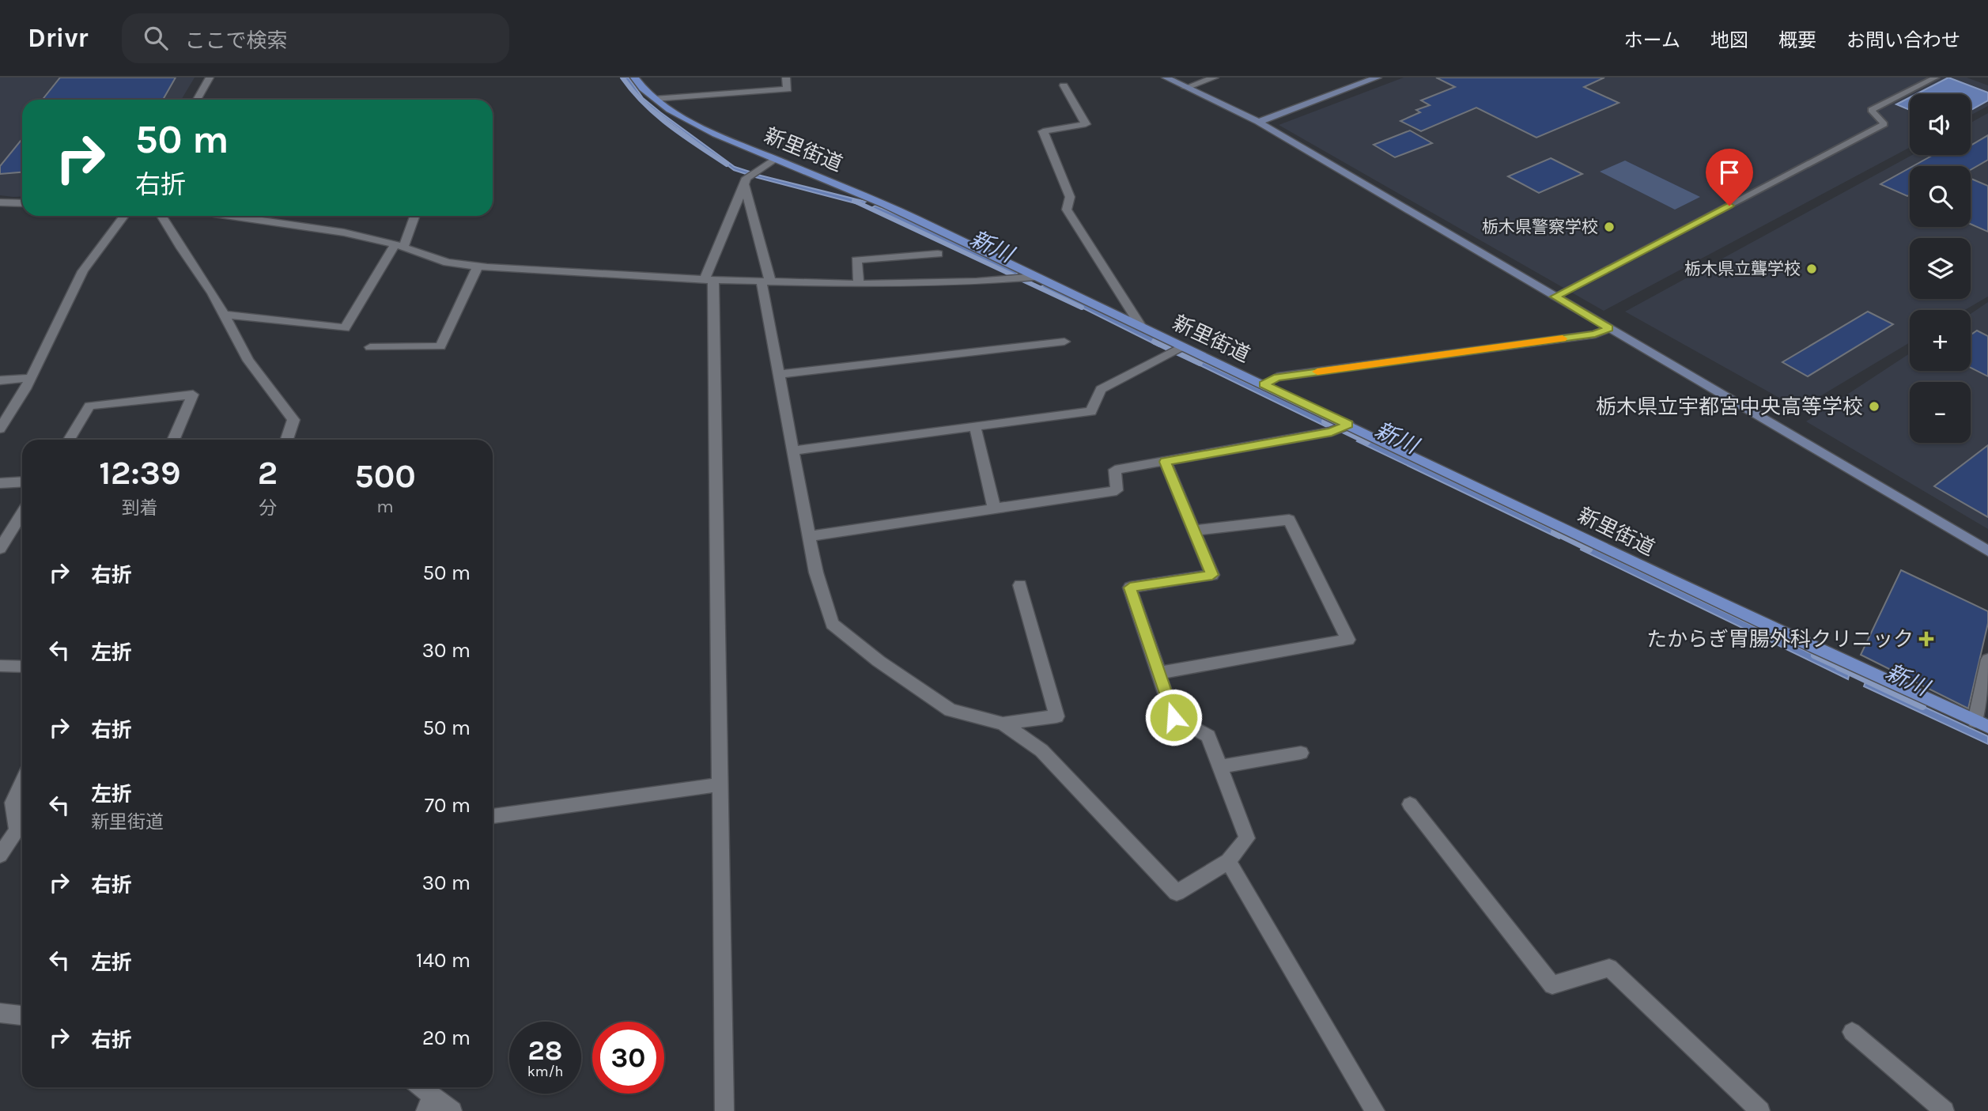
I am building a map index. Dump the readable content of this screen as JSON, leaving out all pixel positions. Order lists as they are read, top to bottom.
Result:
{
  "streets": {
    "main road": ["新里街道"]
  },
  "water": ["新川"],
  "places": {
    "other": ["栃木県警察学校", "栃木県立聾学校", "栃木県立宇都宮中央高等学校"],
    "health": ["たからぎ胃腸外科クリニック"]
  },
  "page": {
    "header": "Drivr",
    "search": "ここで検索",
    "nav": [
      "ホーム",
      "地図",
      "概要",
      "お問い合わせ"
    ],
    "map_buttons": ["+", "−"],
    "turn": ["50 m", "右折"],
    "eta": [
      "12:39",
      "到着",
      "2",
      "分",
      "500",
      "m"
    ],
    "list": [
      {
        "name": "右折",
        "value": "50 m"
      },
      {
        "name": "左折",
        "value": "30 m"
      },
      {
        "name": "右折",
        "value": "50 m"
      },
      {
        "name": "左折",
        "note": "新里街道",
        "value": "70 m"
      },
      {
        "name": "右折",
        "value": "30 m"
      },
      {
        "name": "左折",
        "value": "140 m"
      },
      {
        "name": "右折",
        "value": "20 m"
      }
    ],
    "speed": "28 km/h",
    "limit": "30"
  }
}
